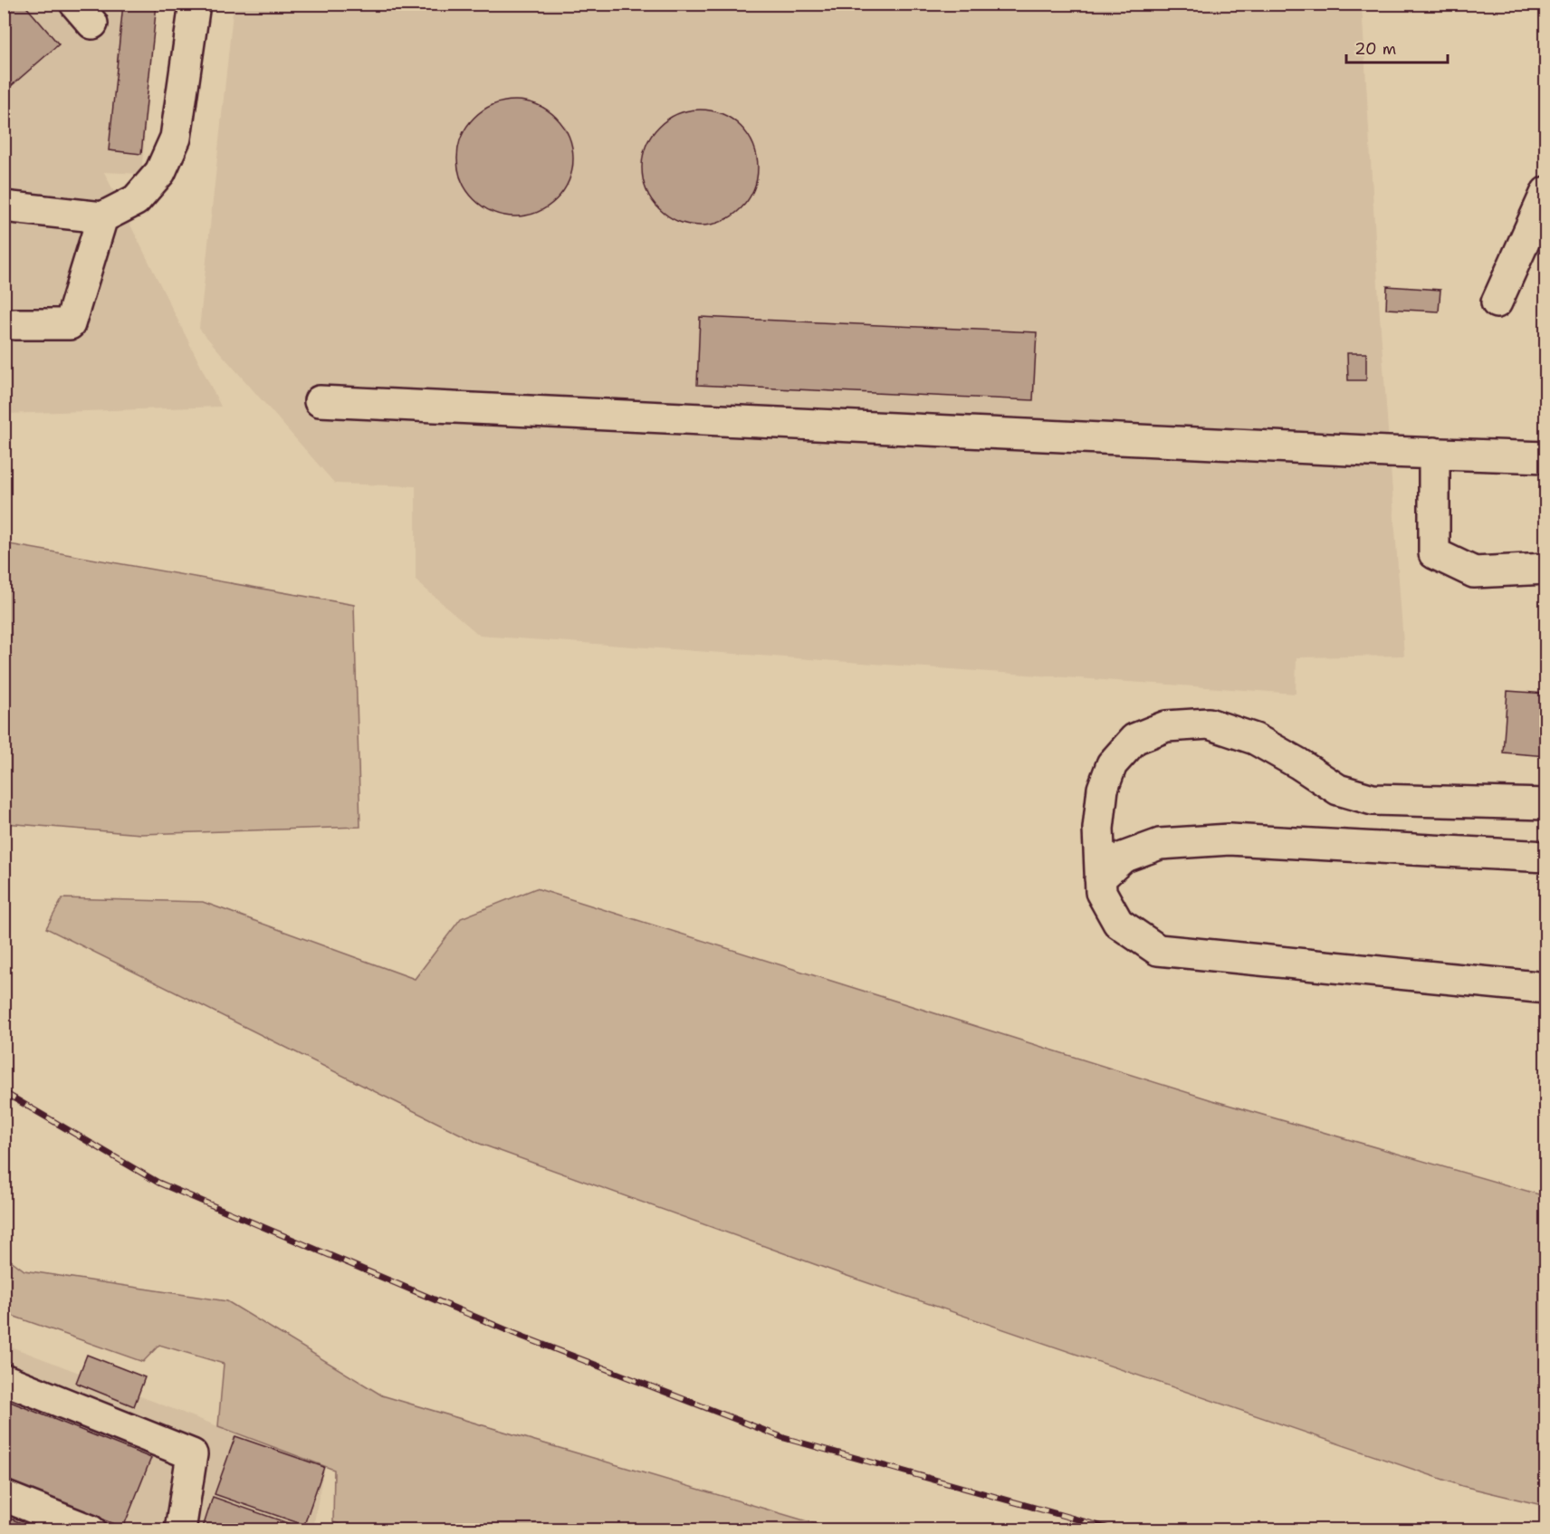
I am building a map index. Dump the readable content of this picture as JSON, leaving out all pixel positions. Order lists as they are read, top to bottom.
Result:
{
  "scale_bar": "20 m"
}
